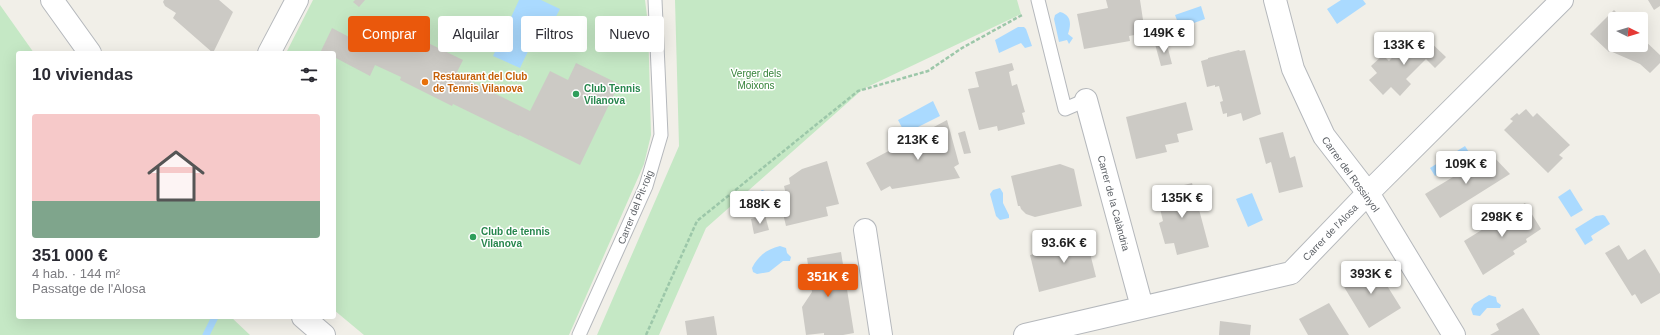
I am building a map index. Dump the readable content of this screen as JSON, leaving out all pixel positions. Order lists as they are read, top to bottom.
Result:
{
  "streets": {
    "street": ["Carrer del Rossinyol", "Carrer de la Calàndria", "Carrer de l'Alosa"],
    "lane": ["Carrer del Pit-roig"]
  },
  "crossings": [
    ["Carrer del Rossinyol", "Carrer de l'Alosa"],
    ["Carrer de la Calàndria", "Carrer de l'Alosa"]
  ],
  "parks": ["Verger dels Moixons"],
  "places": ["Restaurant del Club de Tennis Vilanova", "Club Tennis Vilanova", "Club de tennis Vilanova"],
  "north": "right",
  "page": {
    "chip": [
      "Comprar",
      "Alquilar",
      "Filtros",
      "Nuevo"
    ],
    "price": [
      "149K €",
      "133K €",
      "213K €",
      "109K €",
      "135K €",
      "188K €",
      "298K €",
      "93.6K €",
      "393K €",
      "351K €"
    ],
    "heading": "10 viviendas",
    "list": [
      {
        "name": "351 000 €",
        "note": "4 hab. · 144 m² · Passatge de l'Alosa"
      }
    ]
  }
}
